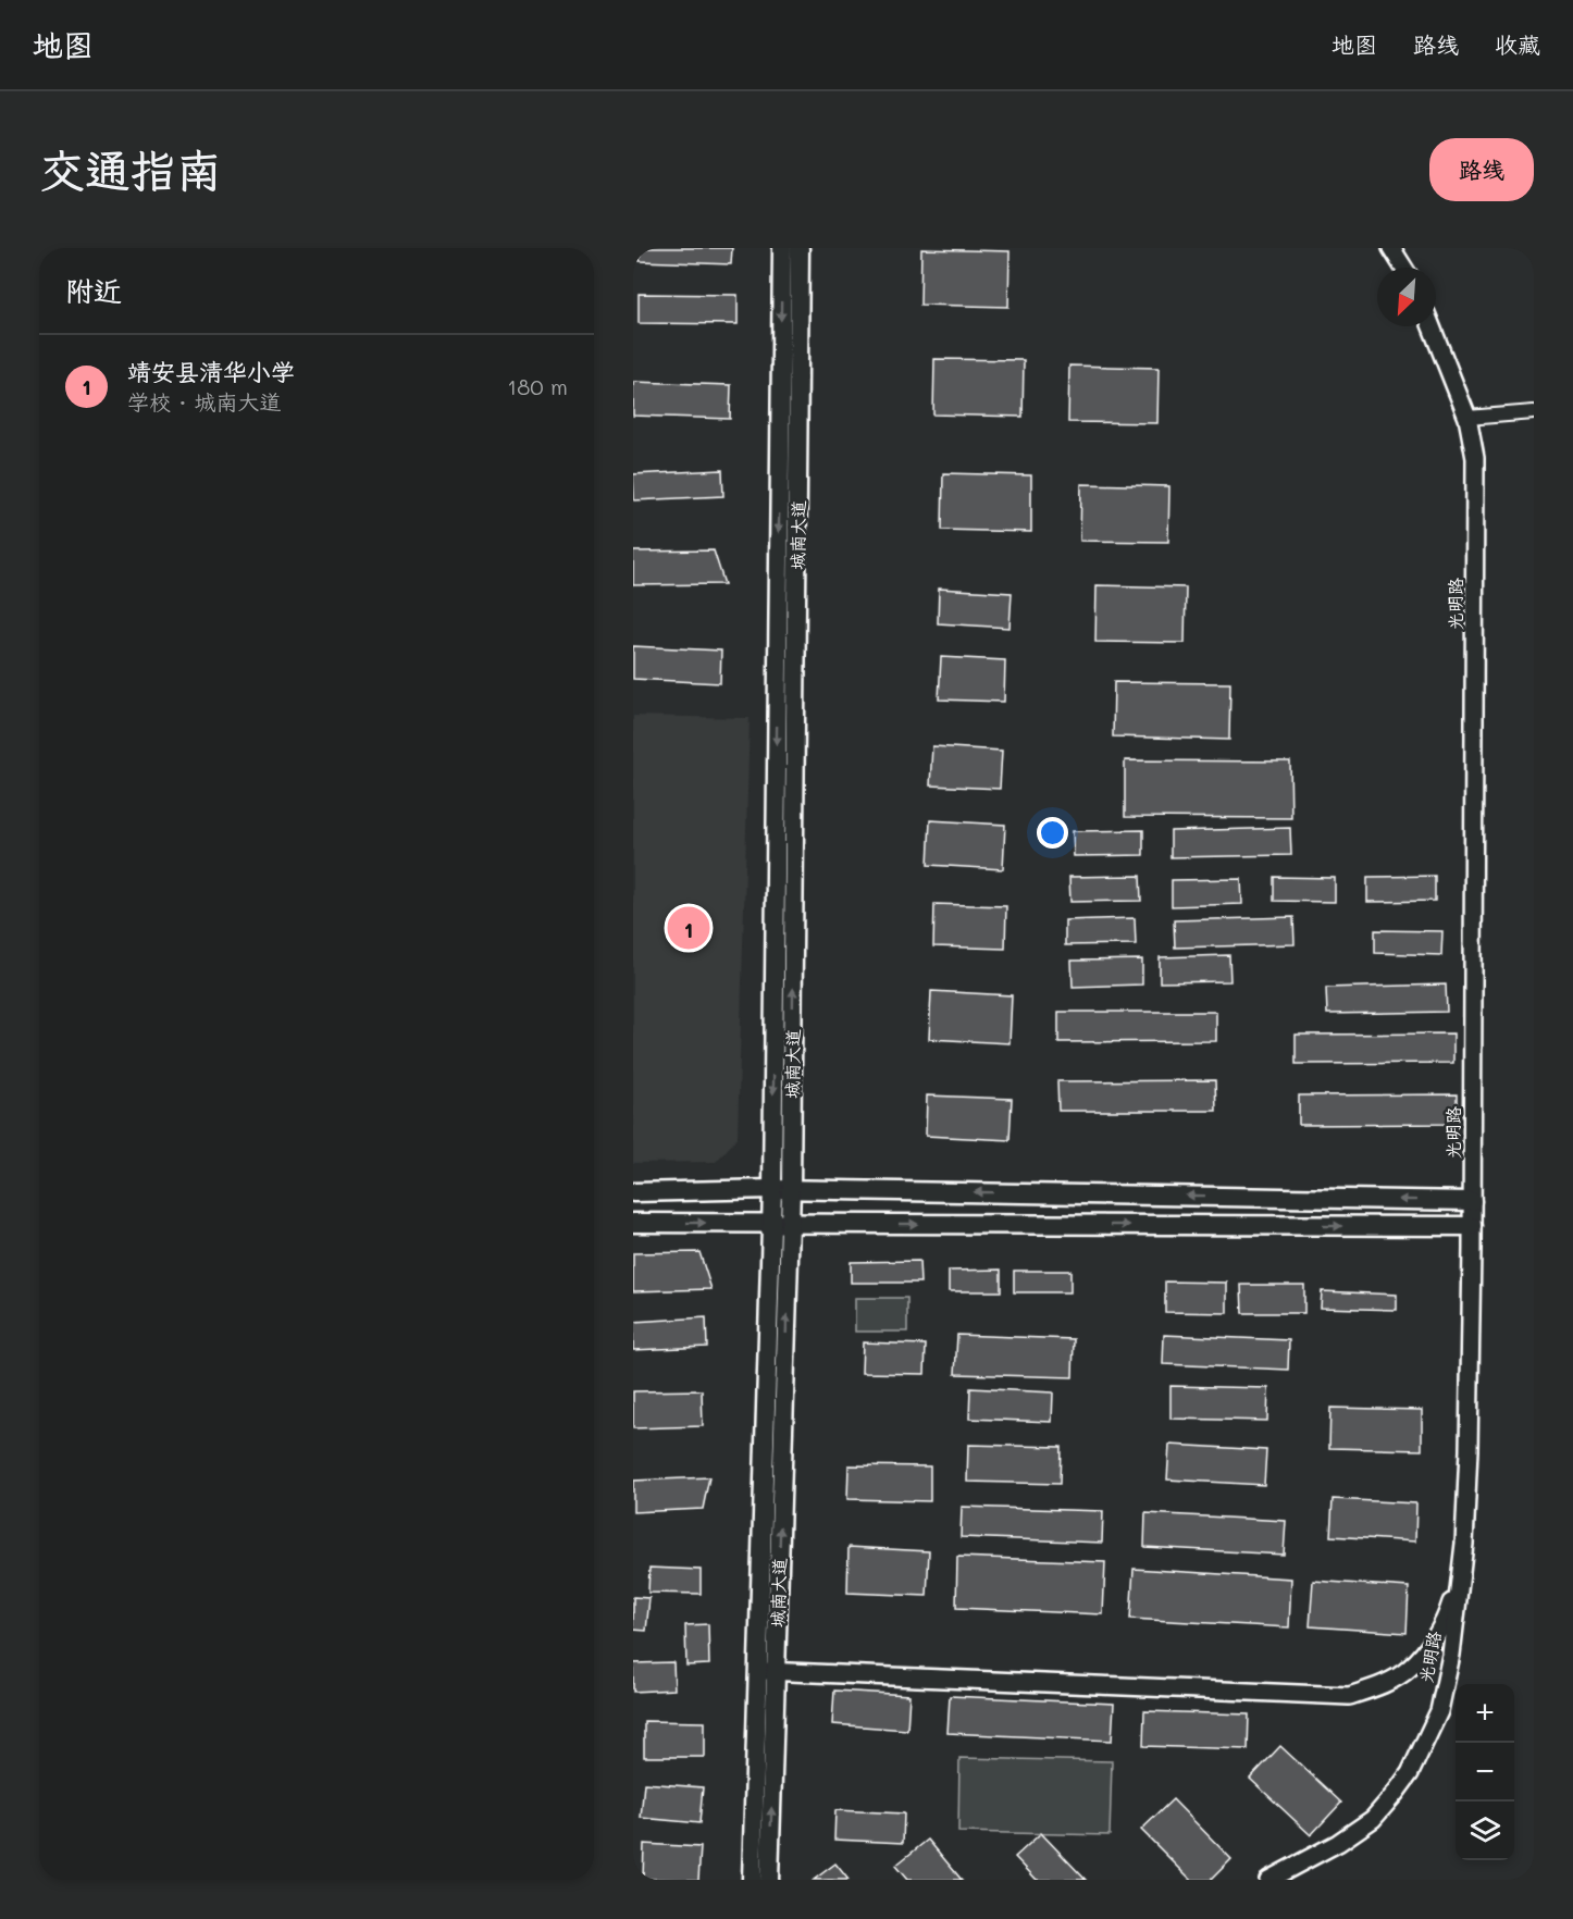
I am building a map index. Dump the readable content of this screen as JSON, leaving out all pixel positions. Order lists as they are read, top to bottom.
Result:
{
  "streets": {
    "main road": ["城南大道"],
    "street": ["光明路"]
  },
  "north": "bottom left",
  "page": {
    "header": "地图",
    "nav": ["地图", "路线", "收藏"],
    "buttons": "路线",
    "title": "交通指南",
    "heading": "附近",
    "list": [
      {
        "mark": "1",
        "name": "靖安县清华小学",
        "note": "学校 · 城南大道",
        "value": "180 m"
      }
    ],
    "pins": "1",
    "map_buttons": ["+", "−"]
  }
}
